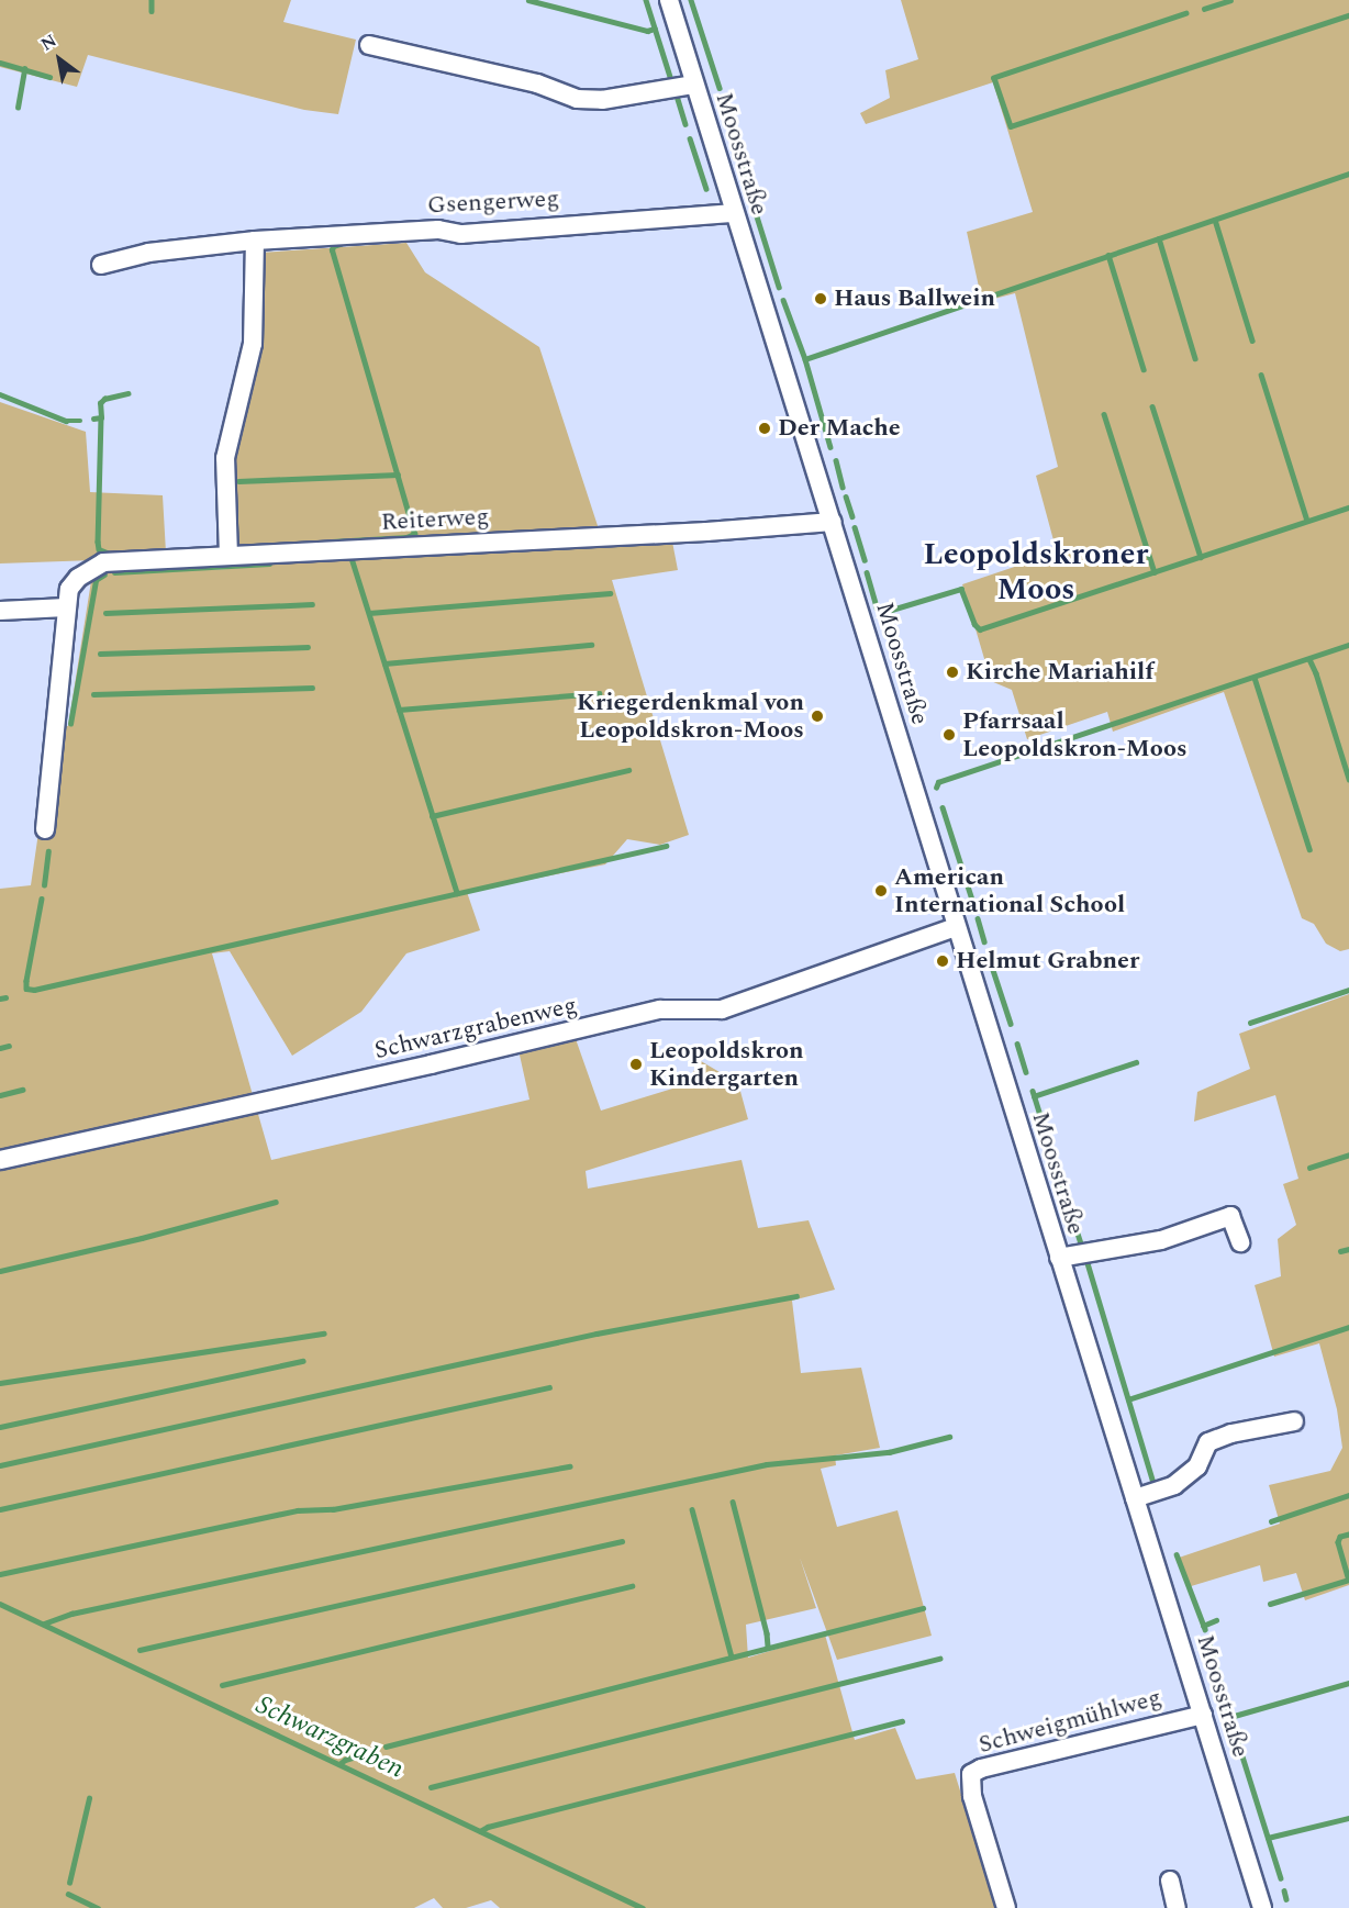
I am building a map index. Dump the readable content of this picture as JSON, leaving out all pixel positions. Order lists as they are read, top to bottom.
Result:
{
  "streets": {
    "street": [
      "Moosstraße",
      "Gsengerweg",
      "Reiterweg",
      "Schwarzgrabenweg",
      "Schweigmühlweg"
    ]
  },
  "crossings": [
    ["Moosstraße", "Gsengerweg"],
    ["Moosstraße", "Reiterweg"],
    ["Moosstraße", "Schwarzgrabenweg"],
    ["Moosstraße", "Schweigmühlweg"]
  ],
  "districts": ["Leopoldskroner Moos"],
  "water": ["Schwarzgraben"],
  "places": [
    "Haus Ballwein",
    "Der Mache",
    "Kirche Mariahilf",
    "Kriegerdenkmal von Leopoldskron-Moos",
    "Pfarrsaal Leopoldskron-Moos",
    "American International School",
    "Helmut Grabner",
    "Leopoldskron Kindergarten"
  ],
  "north": "top left"
}
